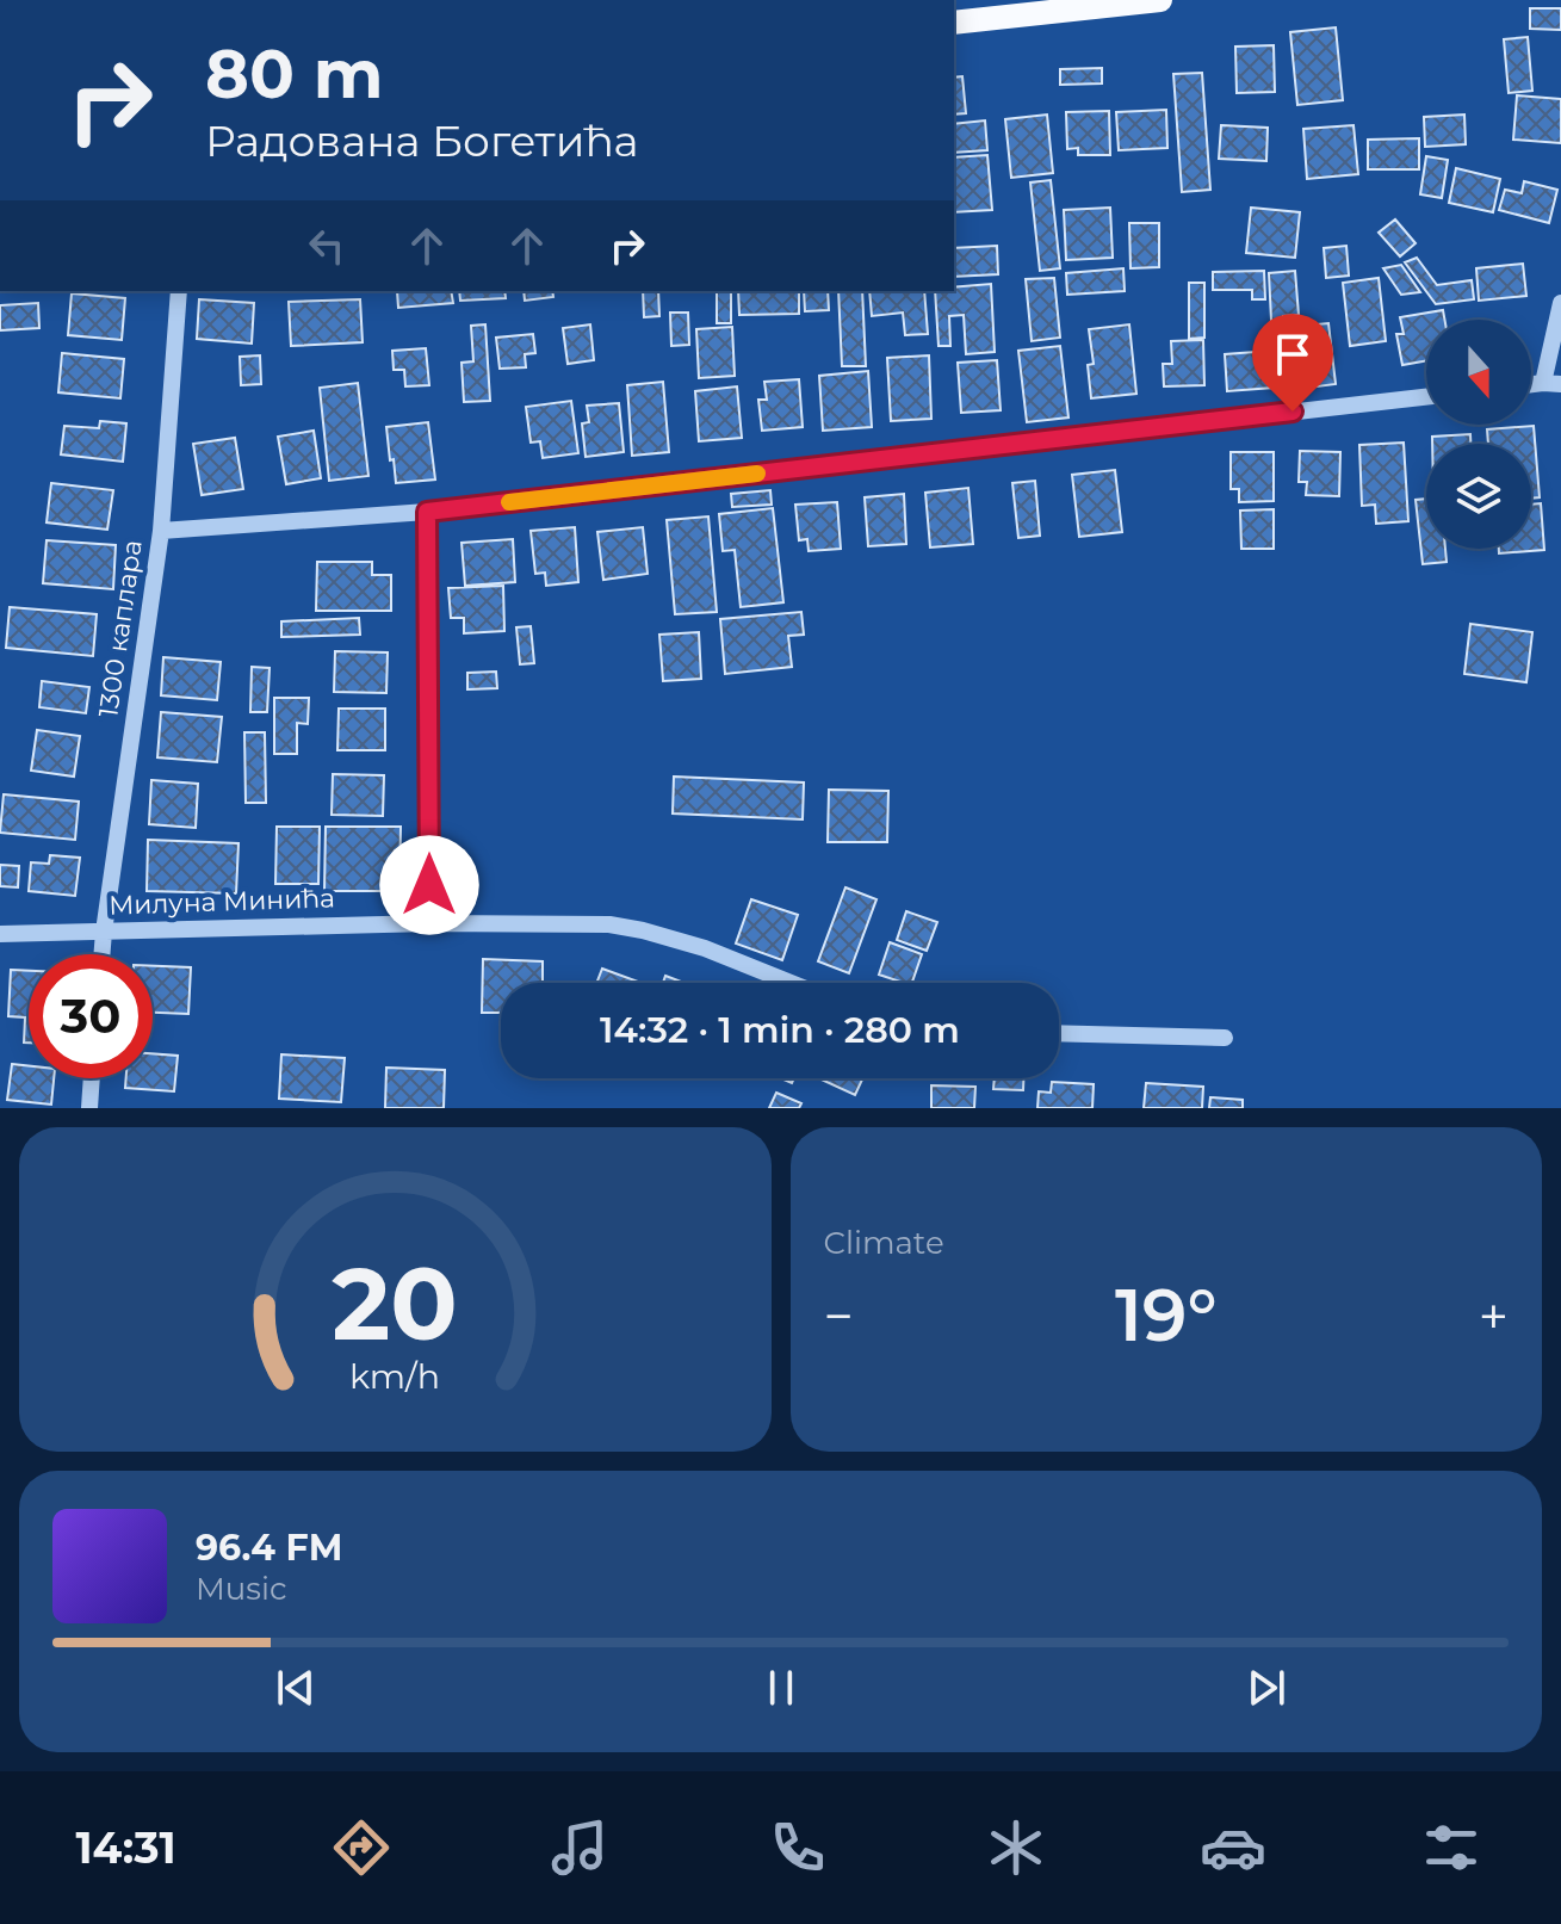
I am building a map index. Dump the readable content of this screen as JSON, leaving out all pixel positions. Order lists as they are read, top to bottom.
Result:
{
  "streets": {
    "street": ["1300 каплара", "Милуна Минића"]
  },
  "crossings": [
    ["1300 каплара", "Милуна Минића"]
  ],
  "north": "bottom",
  "page": {
    "turn": ["80 m", "Радована Богетића"],
    "limit": "30",
    "trip": "14:32 · 1 min · 280 m",
    "tile": "Climate",
    "heat": ["−", "19°", "+"],
    "song": ["96.4 FM", "Music"],
    "tabs": "14:31",
    "gauge": ["20", "km/h"]
  }
}
